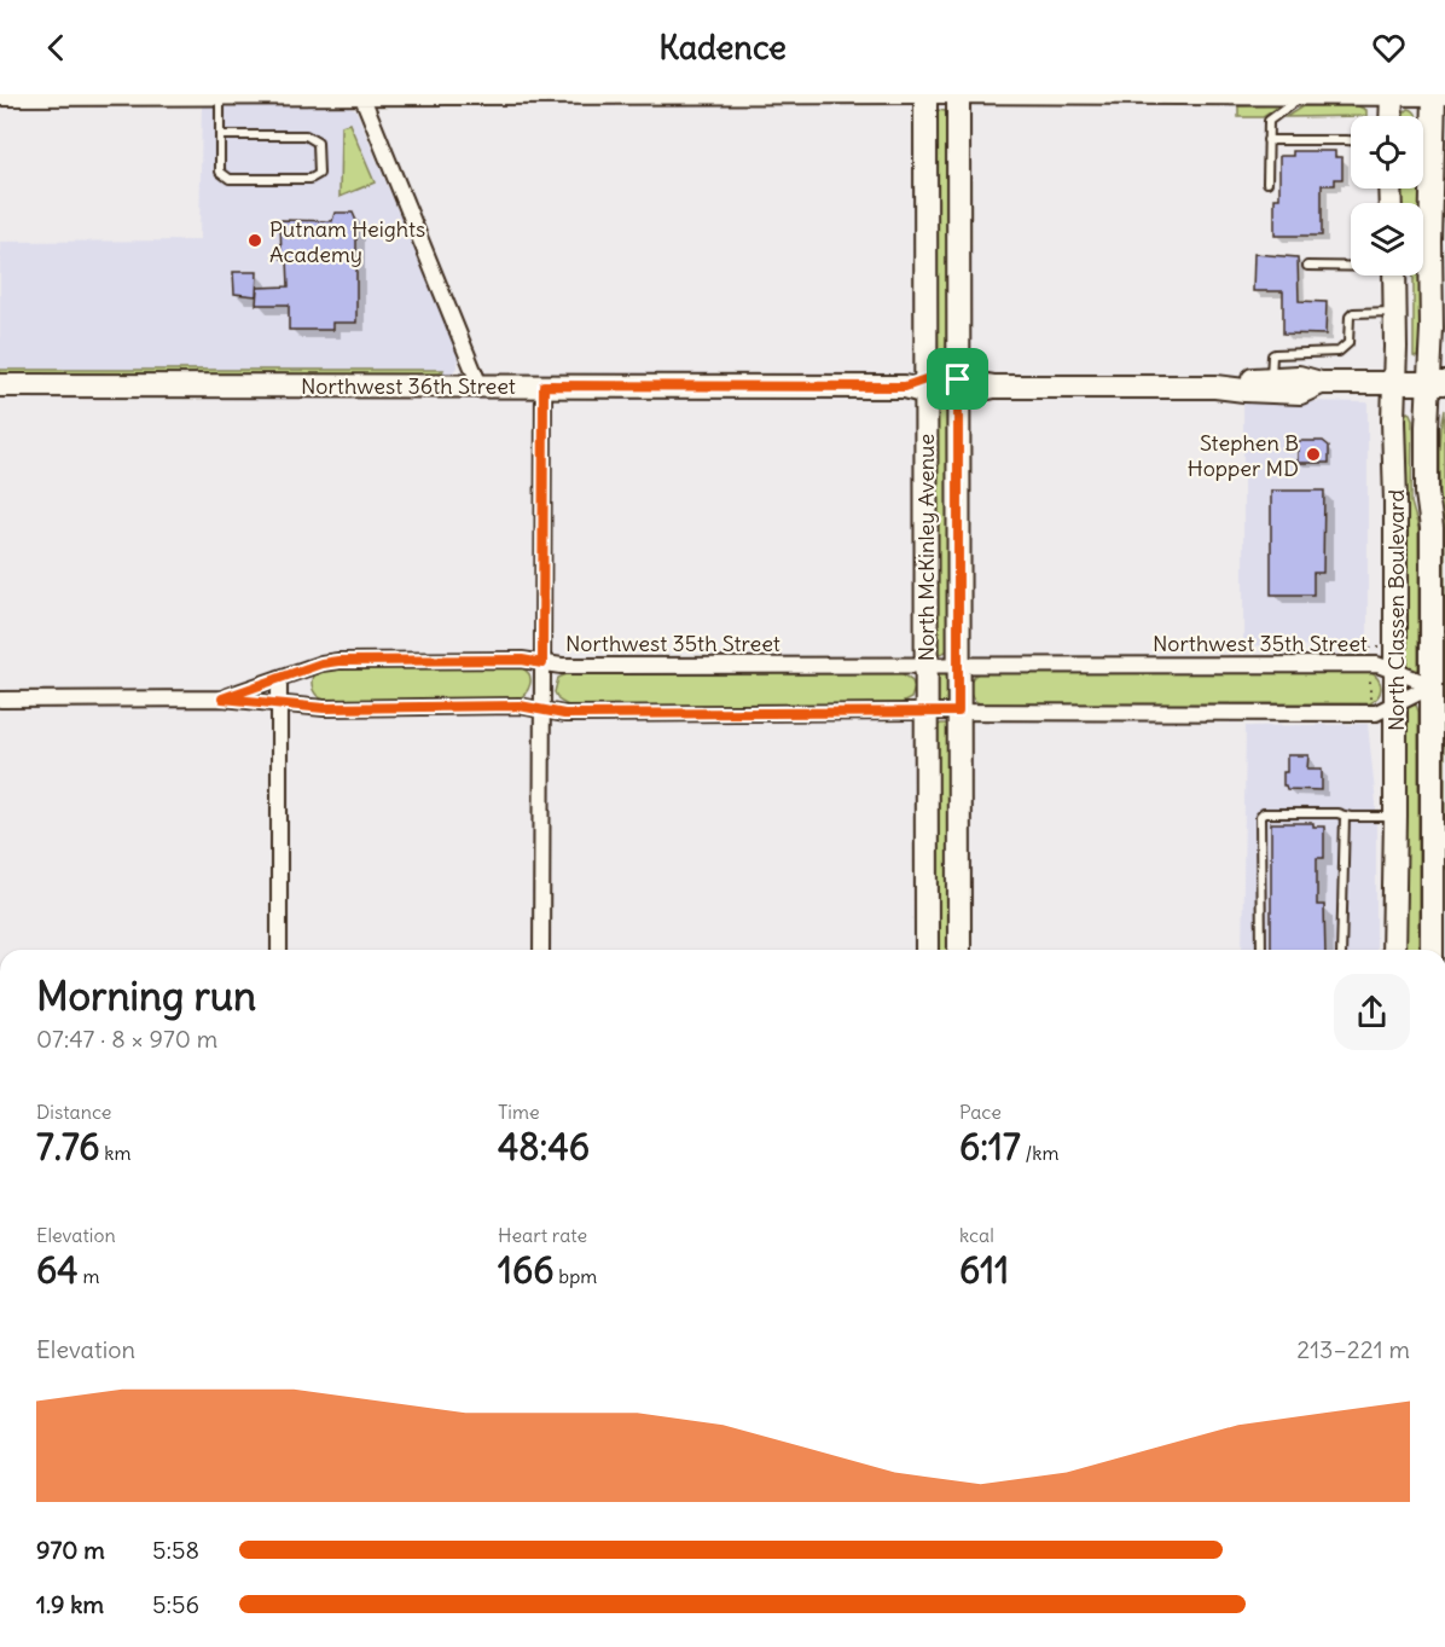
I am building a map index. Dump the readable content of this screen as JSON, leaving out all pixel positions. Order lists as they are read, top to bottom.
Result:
{
  "streets": {
    "street": [
      "Northwest 36th Street",
      "North McKinley Avenue",
      "North Classen Boulevard",
      "Northwest 35th Street"
    ]
  },
  "crossings": [
    ["Northwest 36th Street", "North McKinley Avenue"],
    ["Northwest 36th Street", "North Classen Boulevard"],
    ["North McKinley Avenue", "Northwest 35th Street"],
    ["North Classen Boulevard", "Northwest 35th Street"]
  ],
  "places": ["Putnam Heights Academy", "Stephen B Hopper MD"],
  "page": {
    "header": "Kadence",
    "heading": ["Morning run", "07:47 · 8 × 970 m"],
    "stats": [
      ["Distance", "7.76 km"],
      ["Time", "48:46"],
      ["Pace", "6:17 /km"],
      ["Elevation", "64 m"],
      ["Heart rate", "166 bpm"],
      ["kcal", "611"]
    ],
    "chart": ["Elevation", "213–221 m"],
    "list": [
      {
        "name": "970 m",
        "note": "5:58"
      },
      {
        "name": "1.9 km",
        "note": "5:56"
      }
    ]
  }
}
